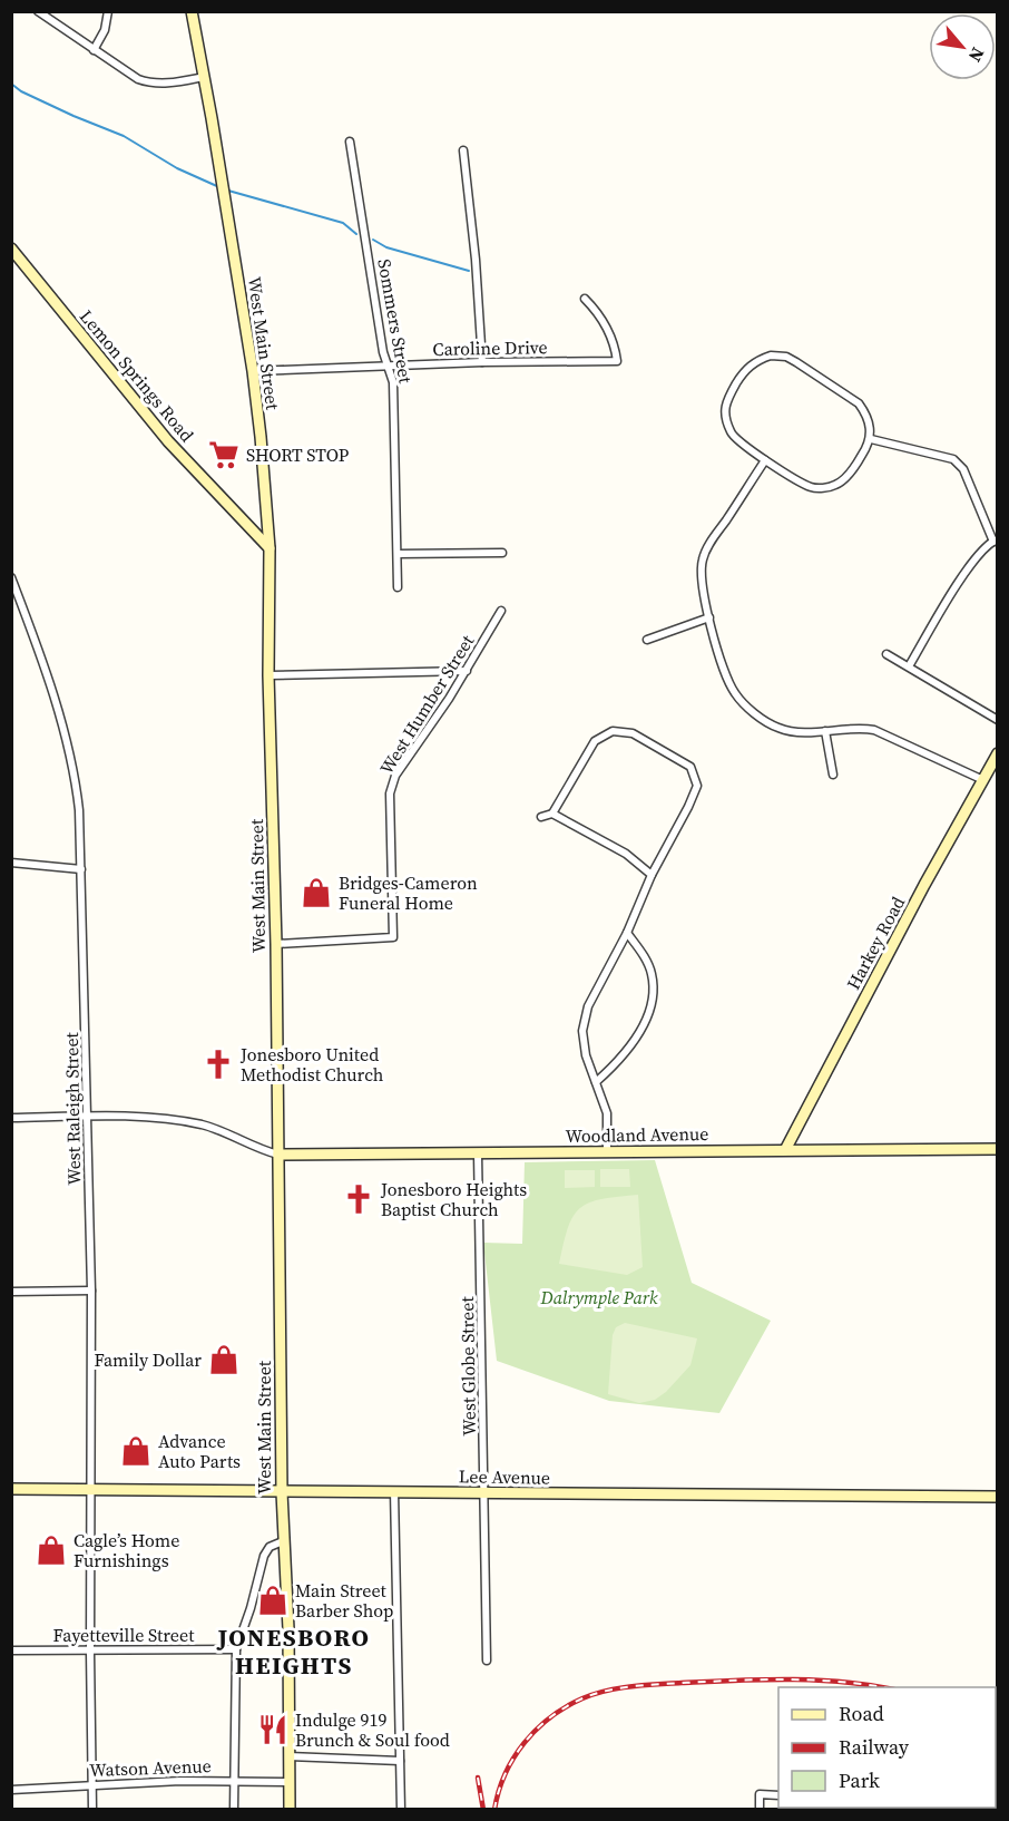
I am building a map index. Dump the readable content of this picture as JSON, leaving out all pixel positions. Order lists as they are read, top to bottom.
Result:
{
  "streets": {
    "street": [
      "Sommers Street",
      "West Main Street",
      "Caroline Drive",
      "Lemon Springs Road",
      "West Humber Street",
      "Harkey Road",
      "West Raleigh Street",
      "Woodland Avenue",
      "West Globe Street",
      "Lee Avenue",
      "Fayetteville Street",
      "Watson Avenue"
    ]
  },
  "crossings": [
    ["Sommers Street", "Caroline Drive"],
    ["West Main Street", "Caroline Drive"],
    ["West Main Street", "Lemon Springs Road"],
    ["West Main Street", "West Humber Street"],
    ["West Main Street", "Woodland Avenue"],
    ["West Main Street", "Lee Avenue"],
    ["West Main Street", "Watson Avenue"],
    ["Harkey Road", "Woodland Avenue"],
    ["West Raleigh Street", "Lee Avenue"],
    ["West Raleigh Street", "Fayetteville Street"],
    ["West Raleigh Street", "Watson Avenue"],
    ["Woodland Avenue", "West Globe Street"],
    ["West Globe Street", "Lee Avenue"]
  ],
  "districts": ["JONESBORO HEIGHTS"],
  "parks": ["Dalrymple Park"],
  "places": {
    "supermarket": ["SHORT STOP"],
    "shop": [
      "Bridges-Cameron Funeral Home",
      "Family Dollar",
      "Advance Auto Parts",
      "Cagle’s Home Furnishings",
      "Main Street Barber Shop"
    ],
    "church": ["Jonesboro United Methodist Church", "Jonesboro Heights Baptist Church"],
    "restaurant": ["Indulge 919 Brunch & Soul food"]
  },
  "legend": ["Road", "Railway", "Park"],
  "north": "bottom right"
}
